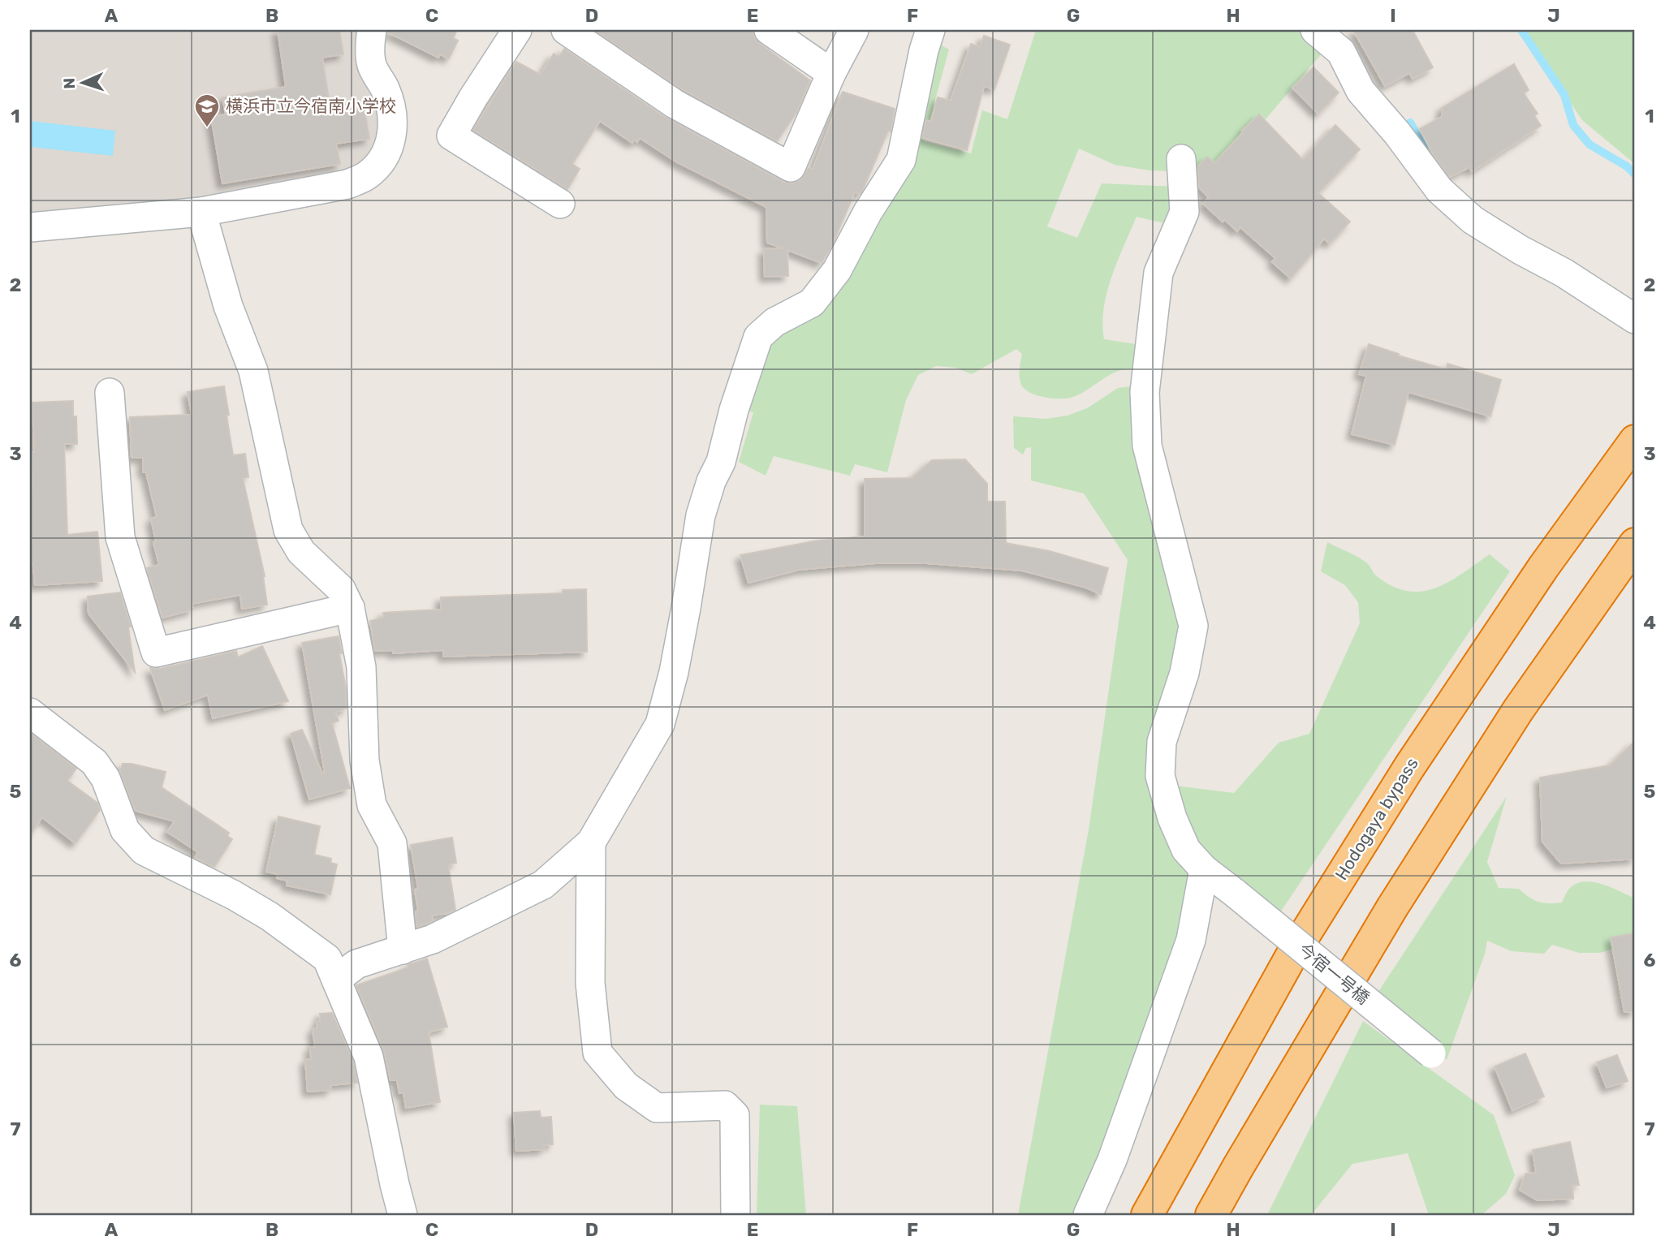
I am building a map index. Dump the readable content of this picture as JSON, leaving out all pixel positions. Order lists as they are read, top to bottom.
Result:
{
  "streets": {
    "highway": ["Hodogaya bypass"],
    "street": ["今宿一号橋"]
  },
  "places": {
    "school or university": ["横浜市立今宿南小学校"]
  },
  "north": "left",
  "grid": {
    "columns": [
      "A",
      "B",
      "C",
      "D",
      "E",
      "F",
      "G",
      "H",
      "I",
      "J"
    ],
    "rows": [
      "1",
      "2",
      "3",
      "4",
      "5",
      "6",
      "7"
    ]
  }
}
